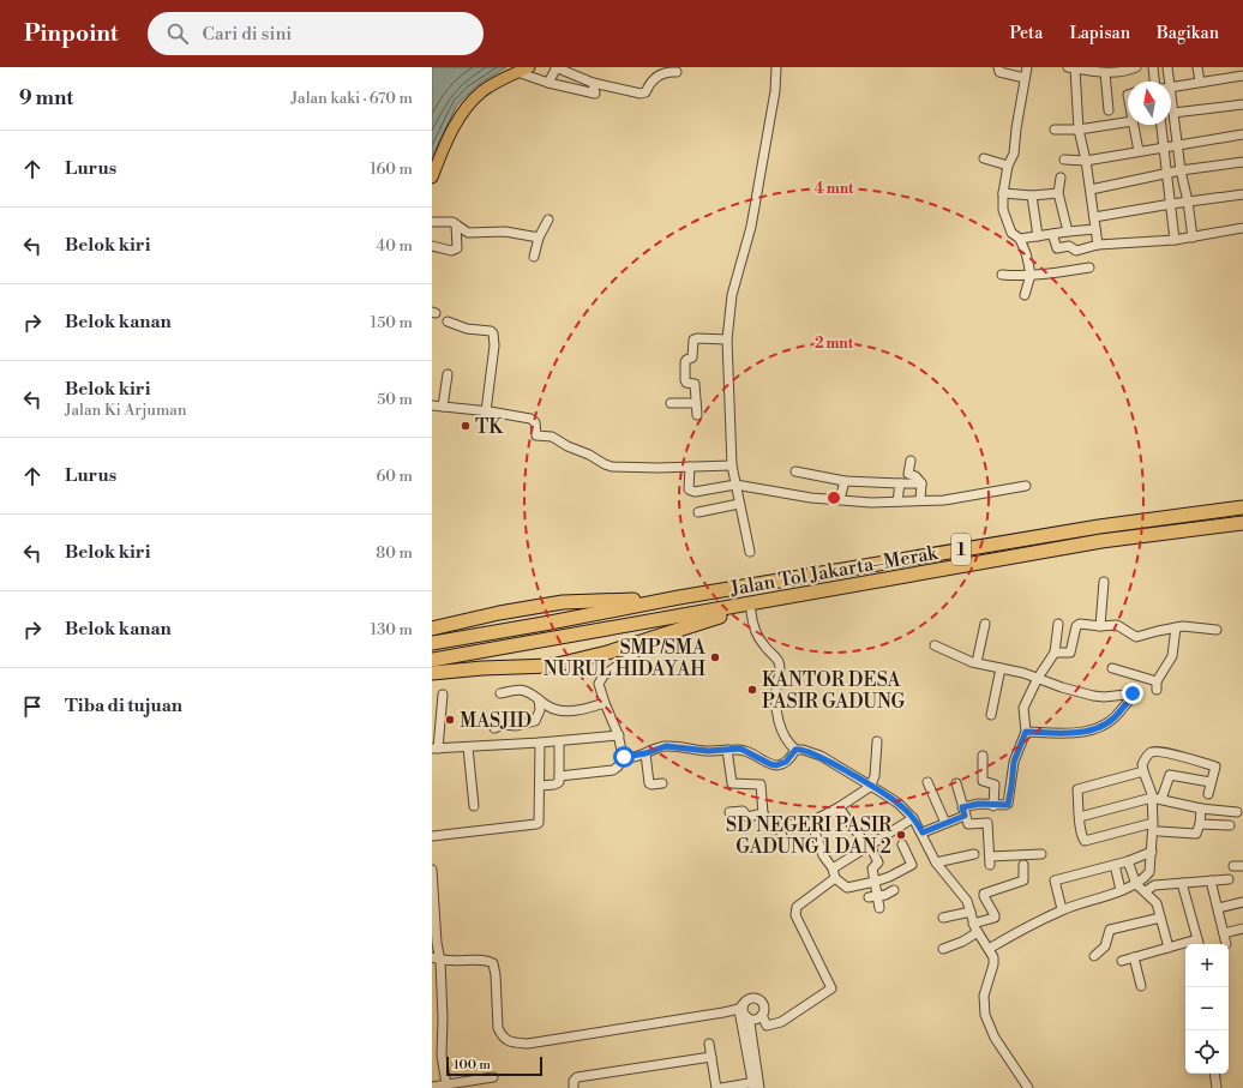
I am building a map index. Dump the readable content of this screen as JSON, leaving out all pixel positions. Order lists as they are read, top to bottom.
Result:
{
  "streets": {
    "highway": ["1", "Jalan Tol Jakarta–Merak"]
  },
  "places": [
    "TK",
    "SMP/SMA NURUL HIDAYAH",
    "KANTOR DESA PASIR GADUNG",
    "MASJID",
    "SD NEGERI PASIR GADUNG 1 DAN 2"
  ],
  "scale_bar": "100 m",
  "north": "top",
  "page": {
    "header": "Pinpoint",
    "search": "Cari di sini",
    "nav": ["Peta", "Lapisan", "Bagikan"],
    "heading": ["9 mnt", "Jalan kaki · 670 m"],
    "list": [
      ["Lurus", "160 m"],
      ["Belok kiri", "40 m"],
      ["Belok kanan", "150 m"],
      ["Belok kiri", "Jalan Ki Arjuman", "50 m"],
      ["Lurus", "60 m"],
      ["Belok kiri", "80 m"],
      ["Belok kanan", "130 m"],
      "Tiba di tujuan"
    ],
    "map_buttons": ["+", "−"],
    "scale": "100 m"
  },
  "rings": ["4 mnt", "2 mnt"]
}
